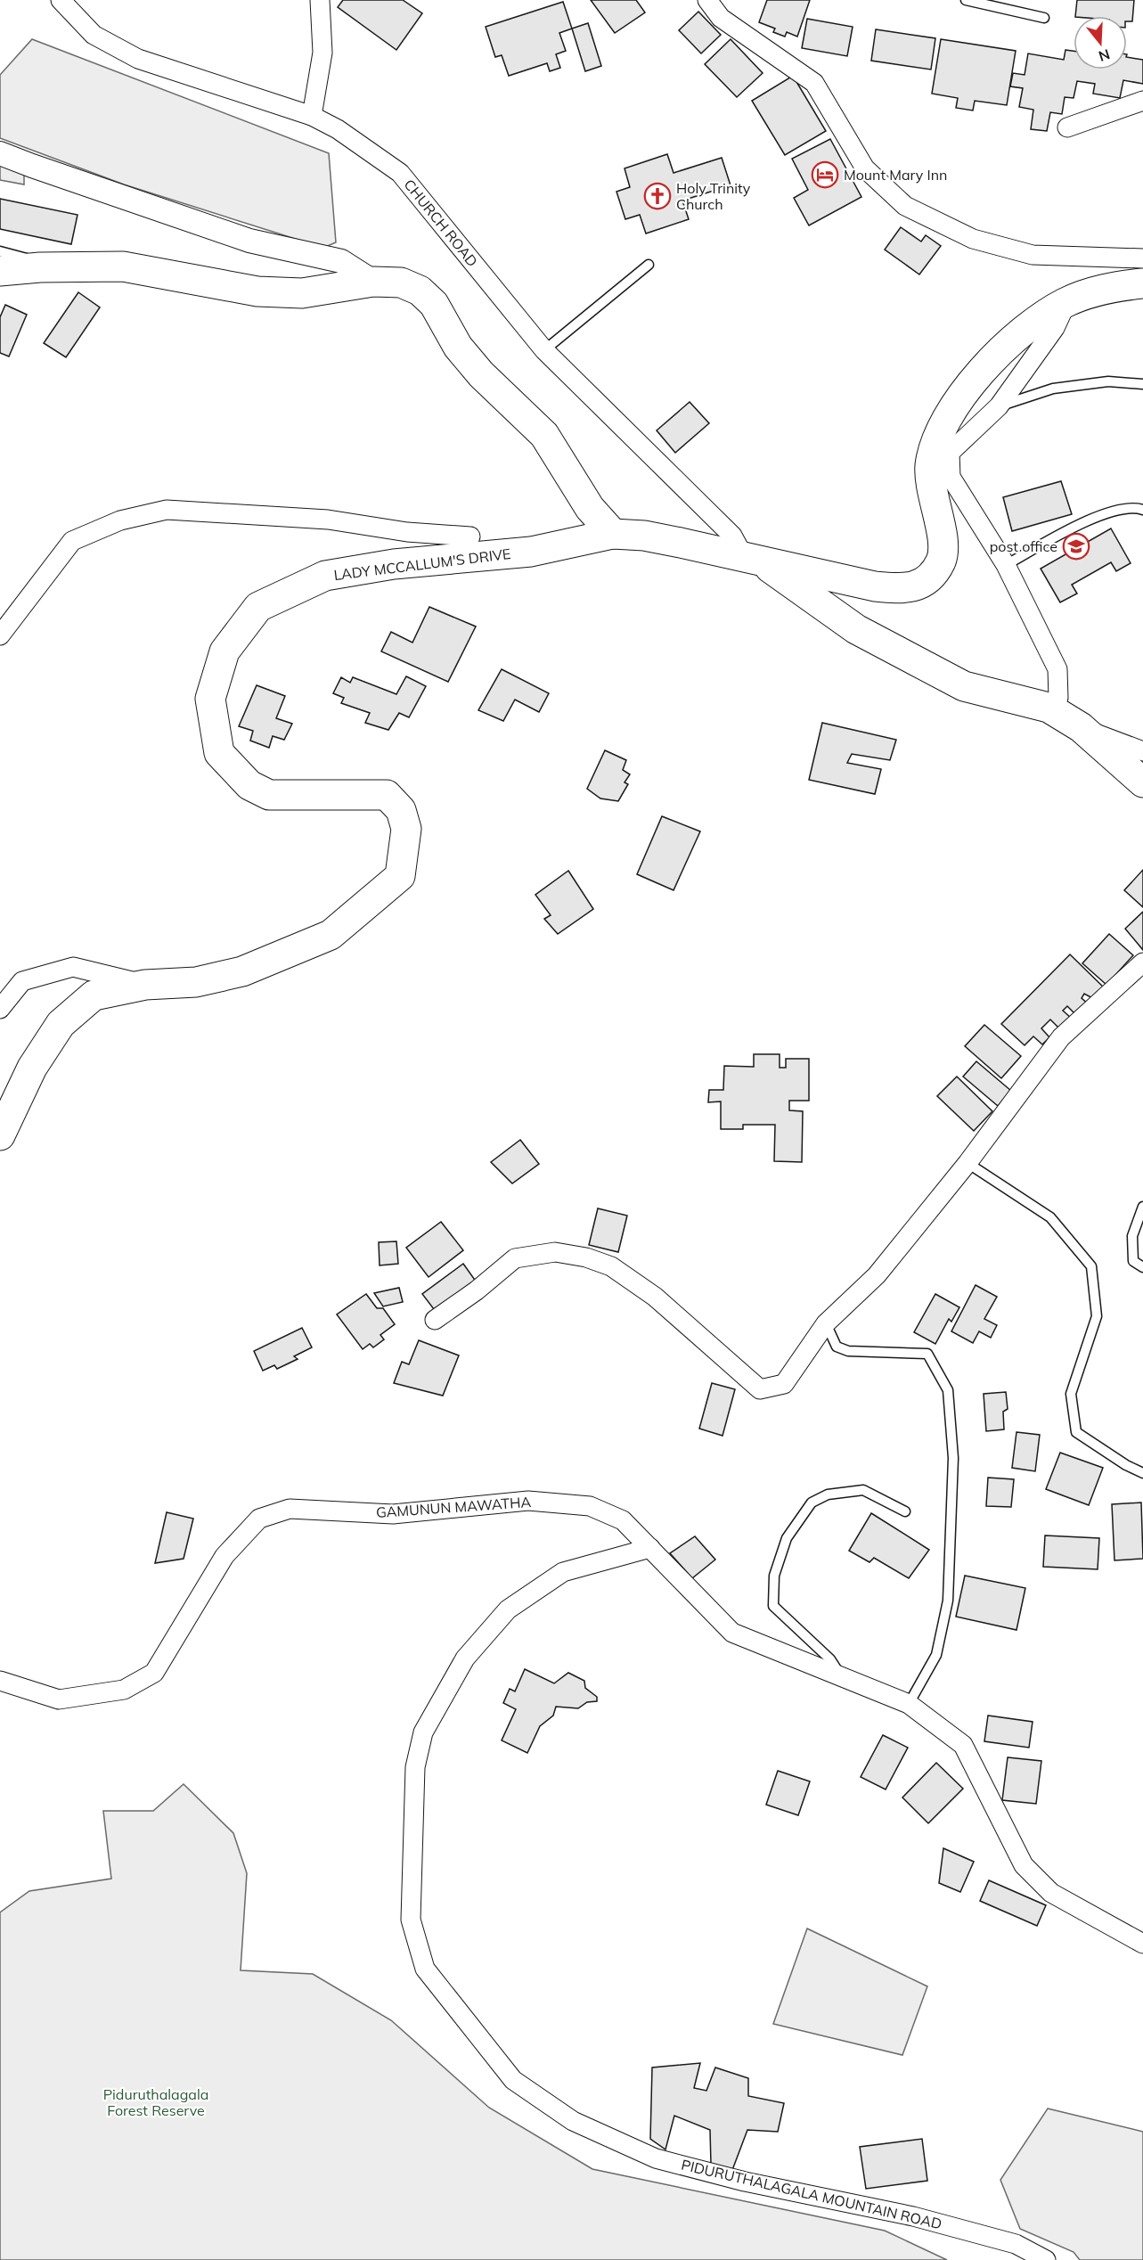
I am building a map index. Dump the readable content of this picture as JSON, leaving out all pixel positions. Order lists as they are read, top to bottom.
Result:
{
  "streets": {
    "main road": ["LADY MCCALLUM'S DRIVE"],
    "street": ["CHURCH ROAD", "GAMUNUN MAWATHA", "PIDURUTHALAGALA MOUNTAIN ROAD"]
  },
  "crossings": [
    ["CHURCH ROAD", "LADY MCCALLUM'S DRIVE"],
    ["GAMUNUN MAWATHA", "PIDURUTHALAGALA MOUNTAIN ROAD"]
  ],
  "parks": ["Piduruthalagala Forest Reserve"],
  "places": {
    "hotel": ["Mount Mary Inn"],
    "church": ["Holy Trinity Church"],
    "school or university": ["post office"]
  },
  "north": "bottom"
}
